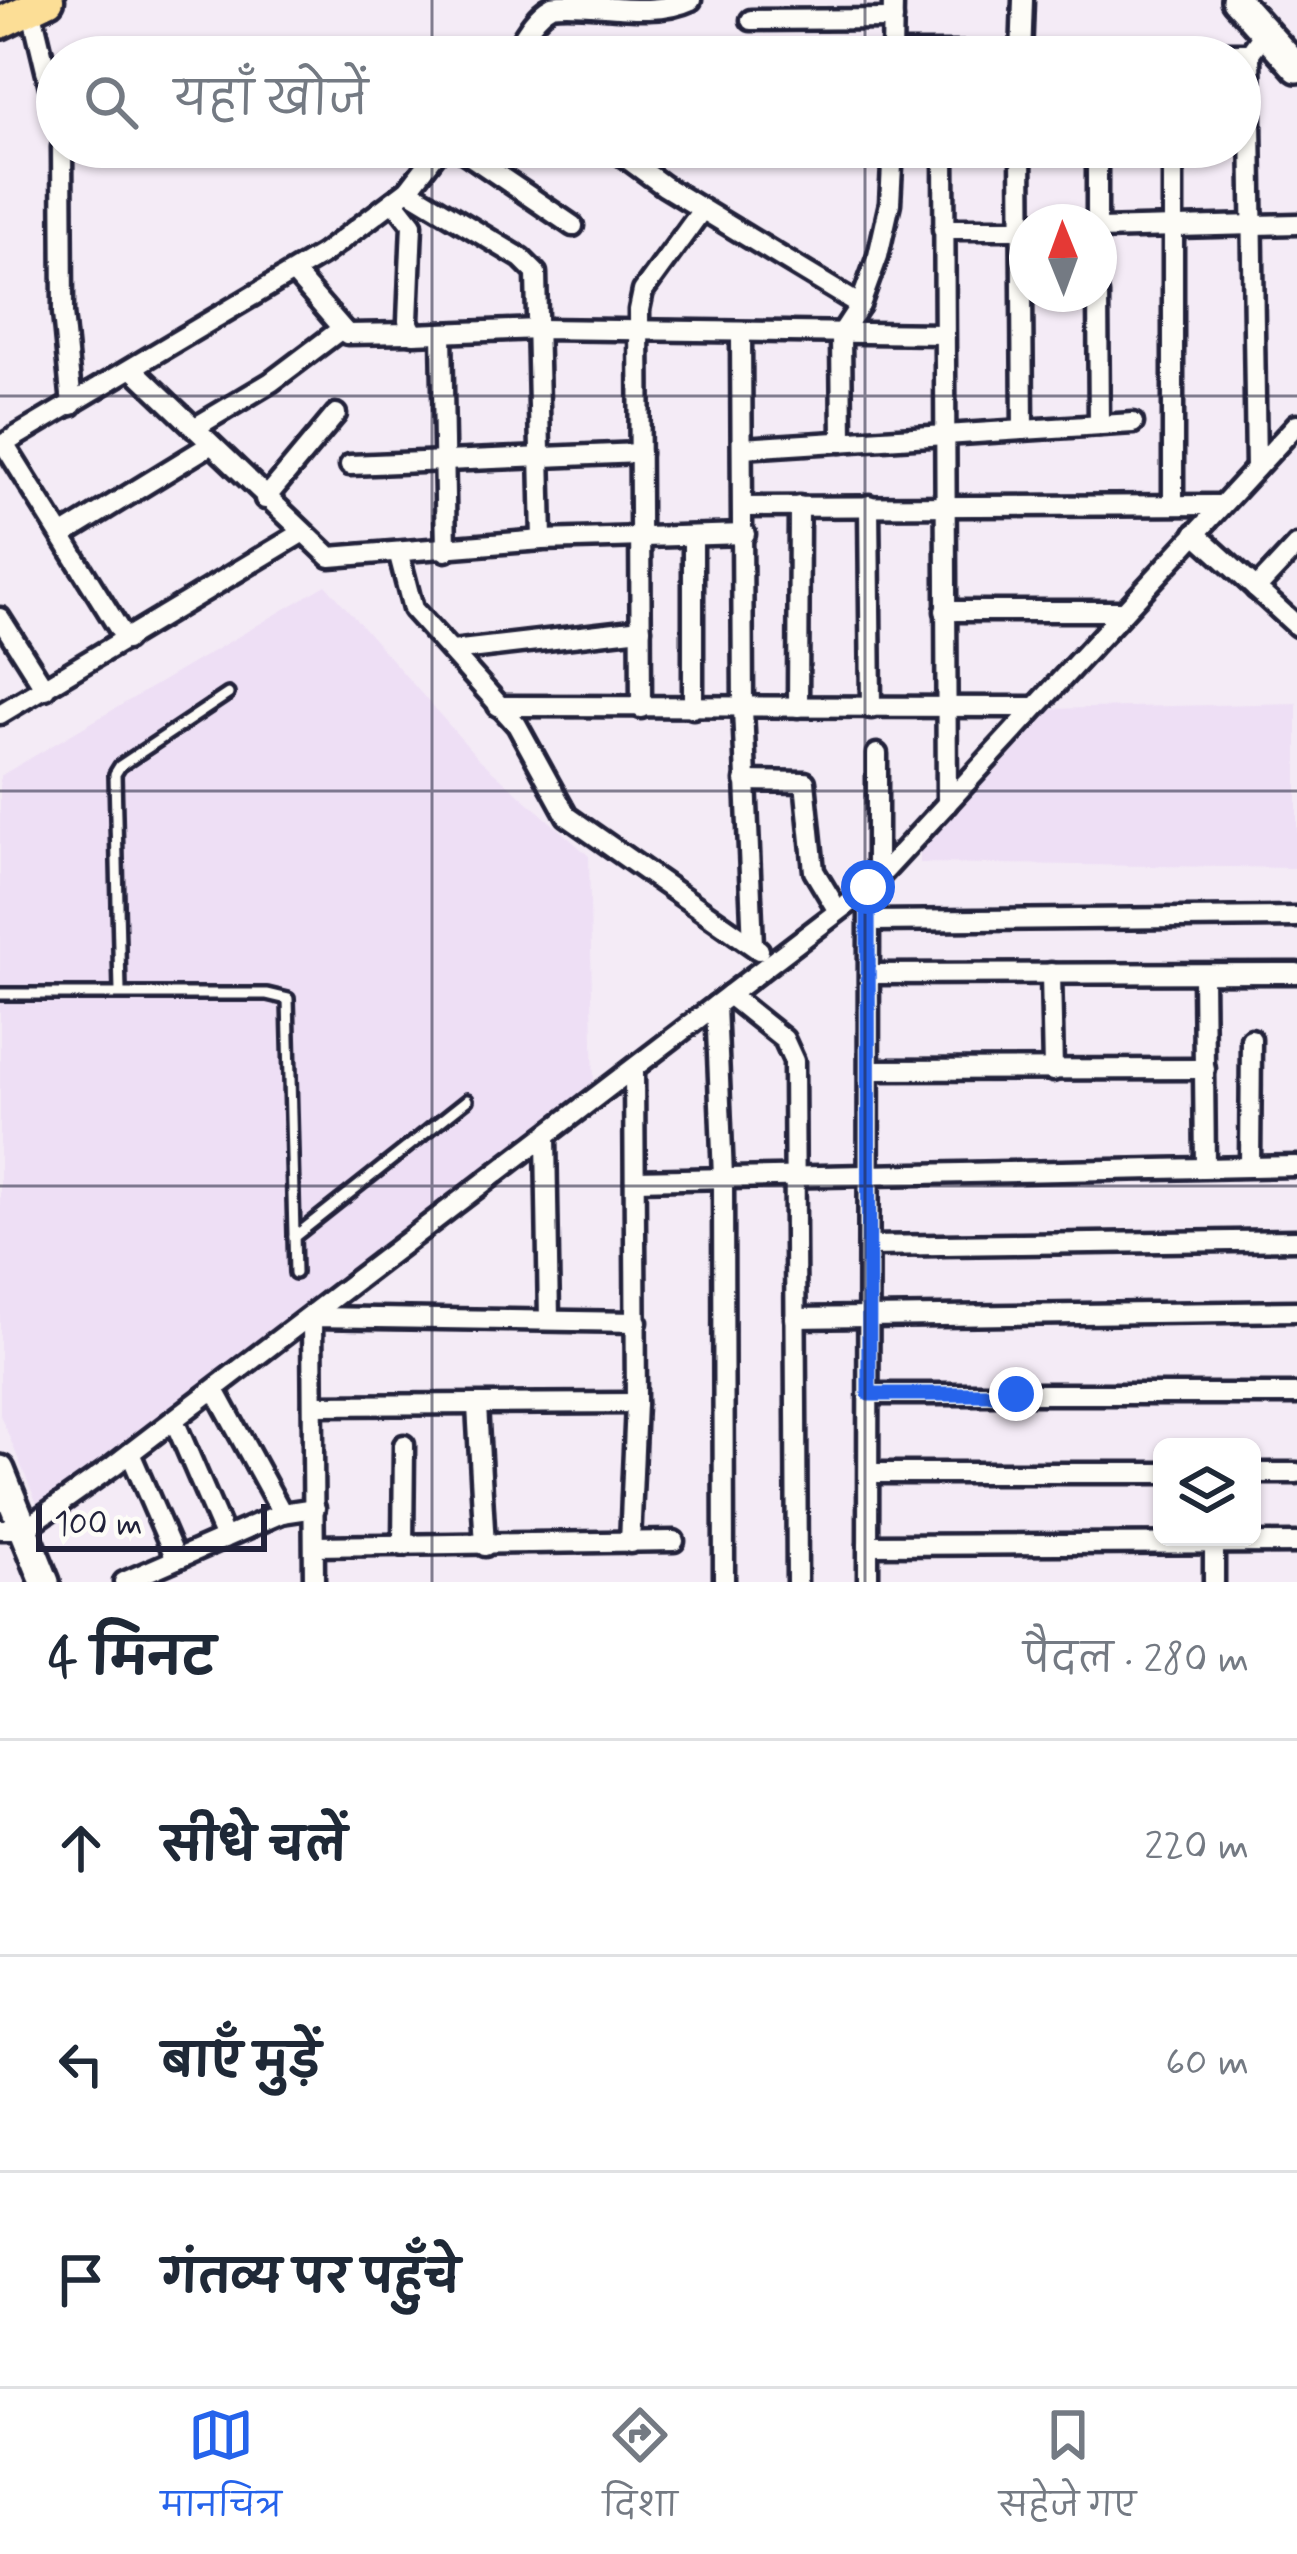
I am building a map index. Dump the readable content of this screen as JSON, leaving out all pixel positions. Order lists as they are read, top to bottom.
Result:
{
  "scale_bar": "100 m",
  "north": "top",
  "page": {
    "search": "यहाँ खोजें",
    "scale": "100 m",
    "heading": ["4 मिनट", "पैदल · 280 m"],
    "list": [
      ["सीधे चलें", "220 m"],
      ["बाएँ मुड़ें", "60 m"],
      "गंतव्य पर पहुँचे"
    ],
    "nav": ["मानचित्र", "दिशा", "सहेजे गए"]
  }
}
